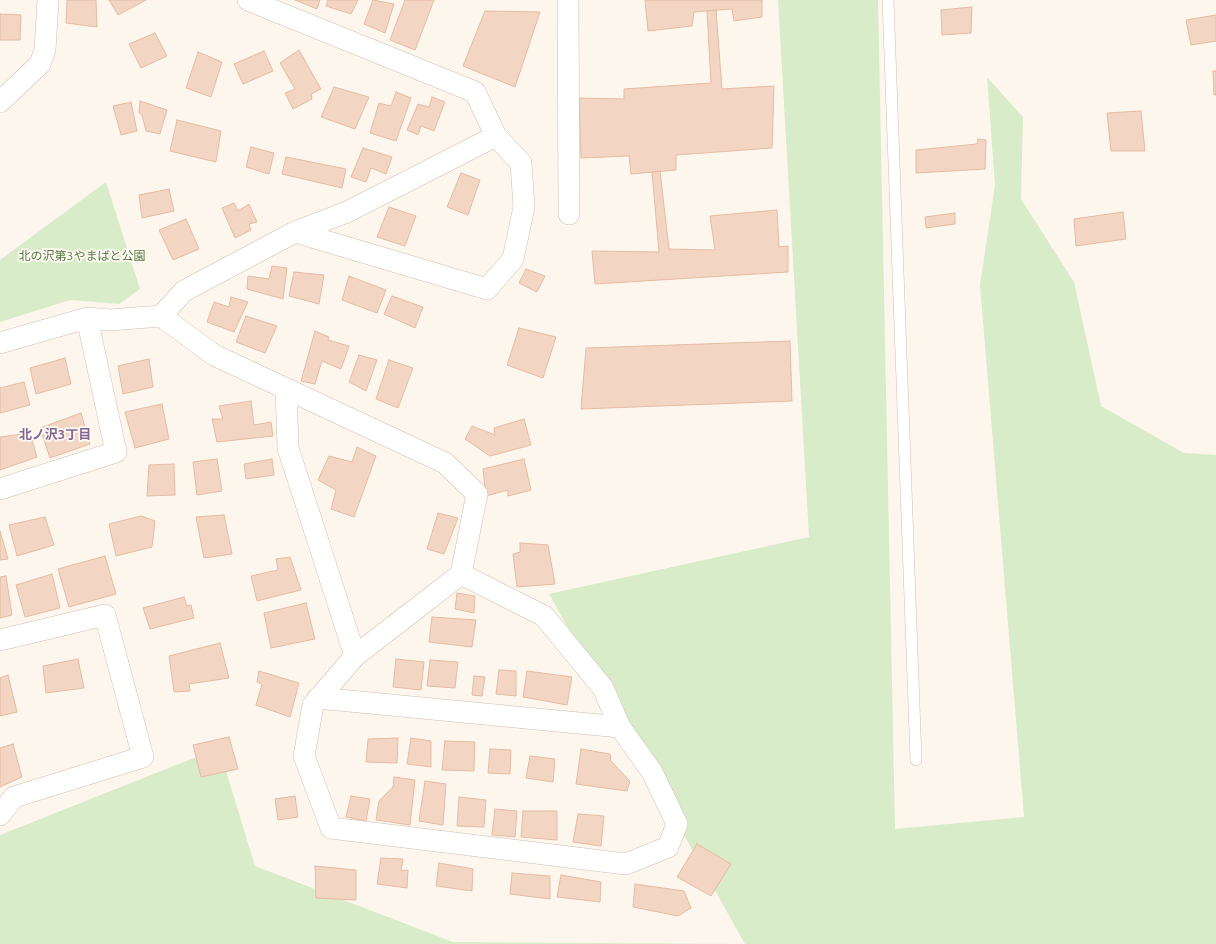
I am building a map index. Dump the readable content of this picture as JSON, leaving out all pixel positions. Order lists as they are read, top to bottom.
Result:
{
  "districts": ["北ノ沢3丁目"],
  "parks": ["北の沢第3やまばと公園"]
}
